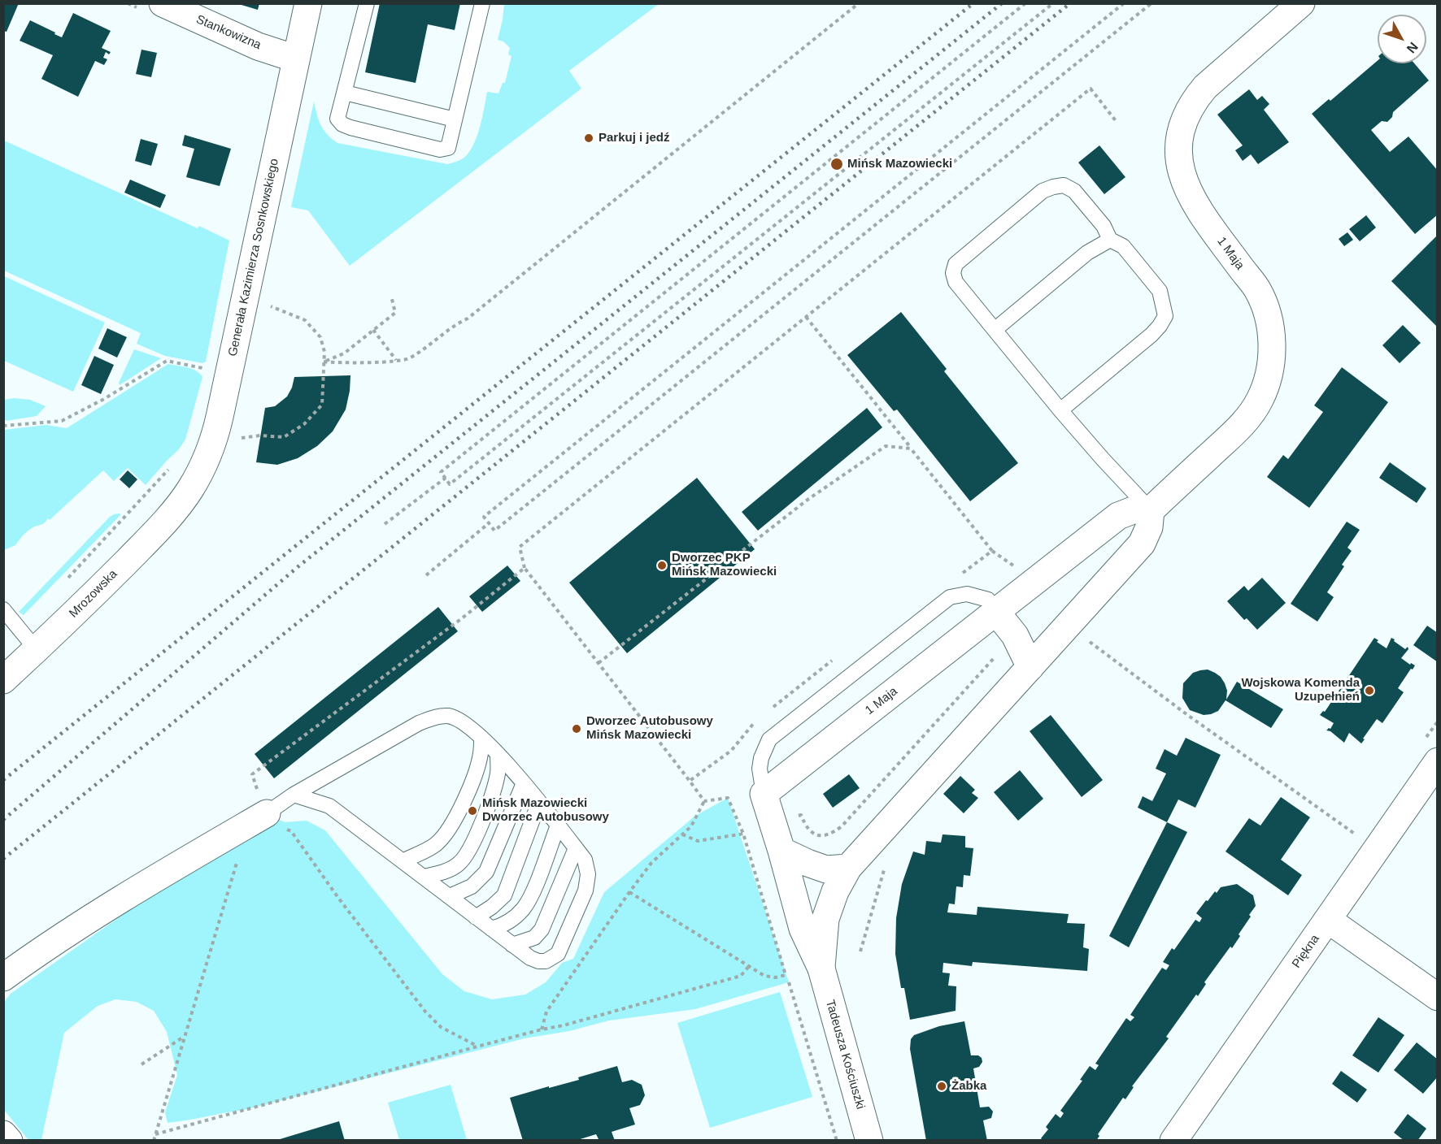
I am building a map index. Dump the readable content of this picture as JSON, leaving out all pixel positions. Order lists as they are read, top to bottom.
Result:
{
  "streets": {
    "street": [
      "Stankowizna",
      "1 Maja",
      "Generała Kazimierza Sosnkowskiego",
      "Mrozowska",
      "Piękna",
      "Tadeusza Kościuszki"
    ]
  },
  "crossings": [
    ["Stankowizna", "Generała Kazimierza Sosnkowskiego"],
    ["Generała Kazimierza Sosnkowskiego", "Mrozowska"]
  ],
  "places": [
    "Parkuj i jedź",
    "Mińsk Mazowiecki",
    "Dworzec PKP Mińsk Mazowiecki",
    "Wojskowa Komenda Uzupełnień",
    "Dworzec Autobusowy Mińsk Mazowiecki",
    "Mińsk Mazowiecki Dworzec Autobusowy",
    "Żabka"
  ],
  "north": "bottom right"
}
